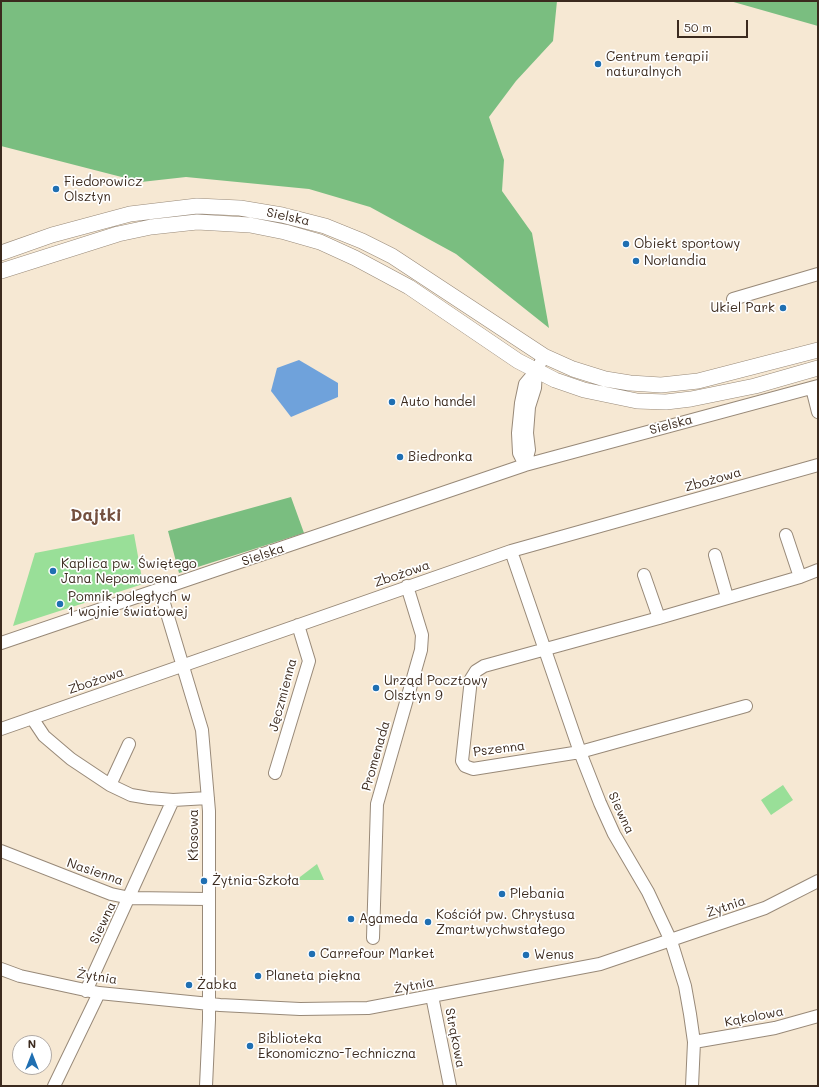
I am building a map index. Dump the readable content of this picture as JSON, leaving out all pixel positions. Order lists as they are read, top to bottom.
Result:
{
  "streets": {
    "main road": ["Sielska"],
    "street": [
      "Zbożowa",
      "Jęczmienna",
      "Pszenna",
      "Promenada",
      "Siewna",
      "Kłosowa",
      "Nasienna",
      "Żytnia",
      "Kąkolowa",
      "Strąkowa"
    ]
  },
  "crossings": [
    ["Sielska", "Kłosowa"],
    ["Zbożowa", "Jęczmienna"],
    ["Zbożowa", "Promenada"],
    ["Zbożowa", "Siewna"],
    ["Zbożowa", "Kłosowa"],
    ["Pszenna", "Siewna"],
    ["Siewna", "Nasienna"],
    ["Siewna", "Żytnia"],
    ["Siewna", "Kąkolowa"],
    ["Kłosowa", "Nasienna"],
    ["Kłosowa", "Żytnia"],
    ["Żytnia", "Strąkowa"]
  ],
  "districts": ["Dajtki"],
  "places": [
    "Centrum terapii naturalnych",
    "Fiedorowicz Olsztyn",
    "Obiekt sportowy",
    "Norlandia",
    "Ukiel Park",
    "Auto handel",
    "Biedronka",
    "Kaplica pw. Świętego Jana Nepomucena",
    "Pomnik poległych w 1 wojnie światowej",
    "Urząd Pocztowy Olsztyn 9",
    "Żytnia-Szkoła",
    "Plebania",
    "Agameda",
    "Kościół pw. Chrystusa Zmartwychwstałego",
    "Carrefour Market",
    "Wenus",
    "Planeta piękna",
    "Żabka",
    "Biblioteka Ekonomiczno-Techniczna"
  ],
  "scale_bar": "50 m",
  "north": "top"
}
